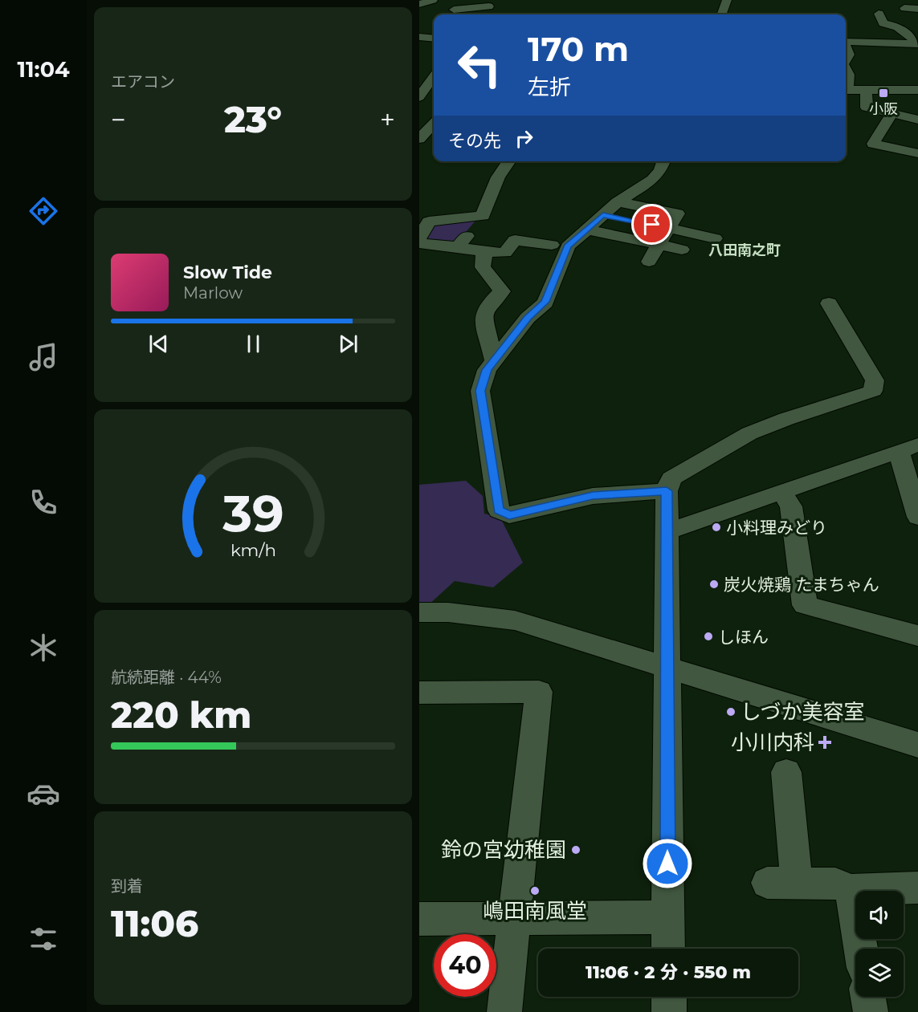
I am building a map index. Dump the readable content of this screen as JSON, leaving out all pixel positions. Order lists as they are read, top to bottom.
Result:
{
  "districts": ["八田南之町"],
  "places": {
    "transit": ["小阪"],
    "other": [
      "小料理みどり",
      "炭火焼鶏 たまちゃん",
      "しほん",
      "しづか美容室",
      "鈴の宮幼稚園",
      "嶋田南風堂"
    ],
    "health": ["小川内科"]
  },
  "page": {
    "tabs": "11:04",
    "tile": [
      "エアコン",
      ["航続距離 · 44%", "220 km"],
      ["到着", "11:06"]
    ],
    "turn": ["170 m", "左折"],
    "heat": ["−", "23°", "+"],
    "then": "その先",
    "song": ["Slow Tide", "Marlow"],
    "limit": "40",
    "trip": "11:06 · 2 分 · 550 m",
    "gauge": ["39", "km/h"]
  }
}
